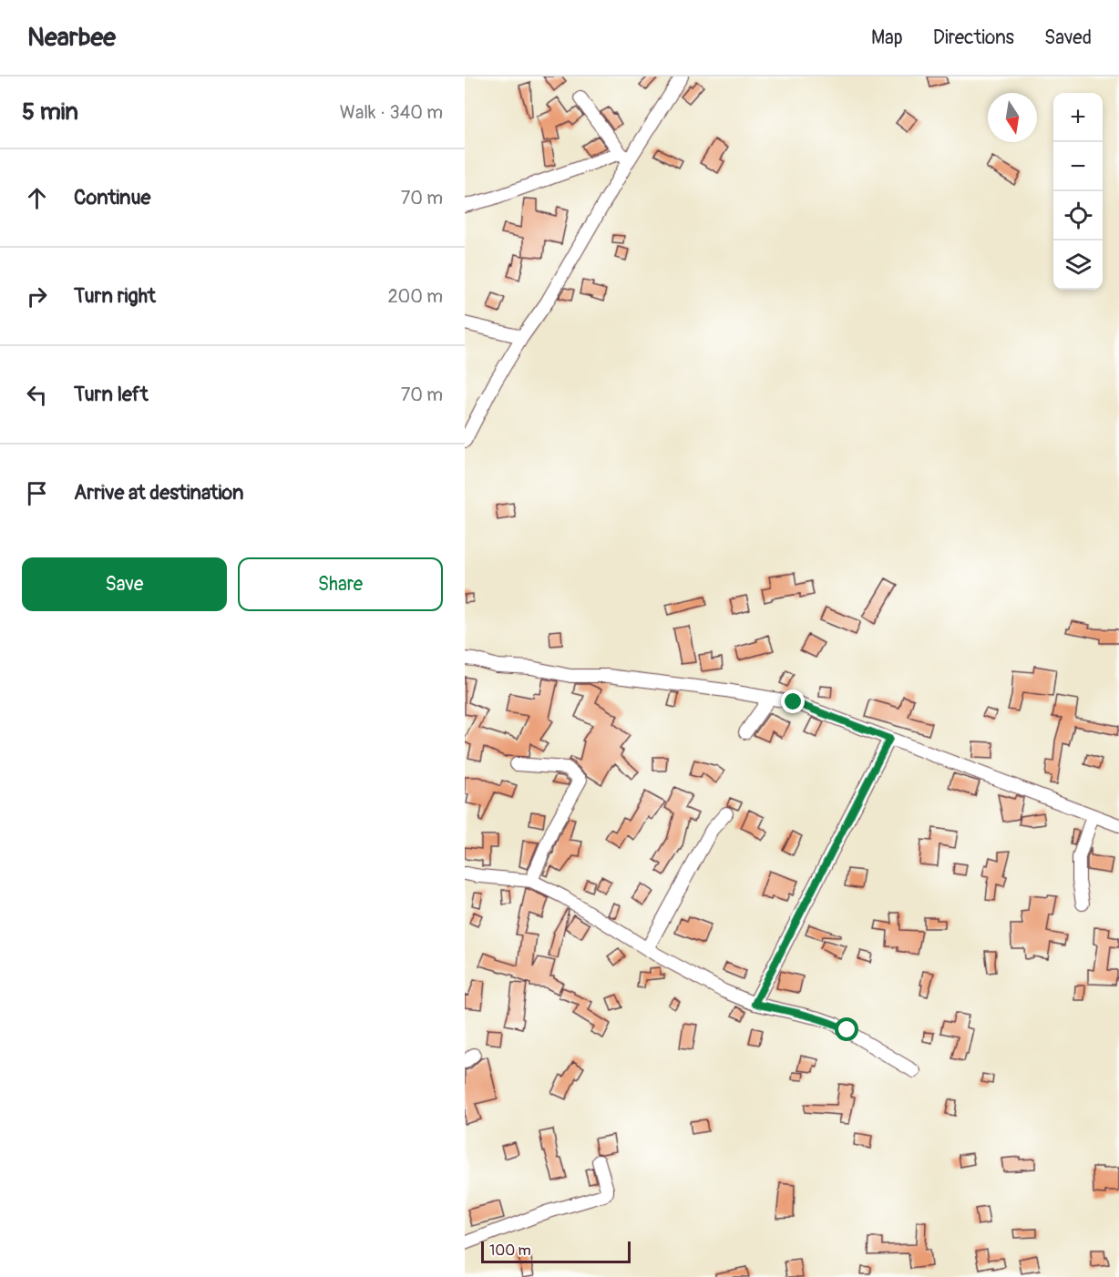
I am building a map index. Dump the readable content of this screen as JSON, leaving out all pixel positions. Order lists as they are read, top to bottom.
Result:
{
  "scale_bar": "100 m",
  "north": "bottom",
  "page": {
    "header": "Nearbee",
    "nav": ["Map", "Directions", "Saved"],
    "heading": ["5 min", "Walk · 340 m"],
    "map_buttons": ["+", "−"],
    "list": [
      ["Continue", "70 m"],
      ["Turn right", "200 m"],
      ["Turn left", "70 m"],
      "Arrive at destination"
    ],
    "buttons": ["Save", "Share"],
    "scale": "100 m"
  }
}
